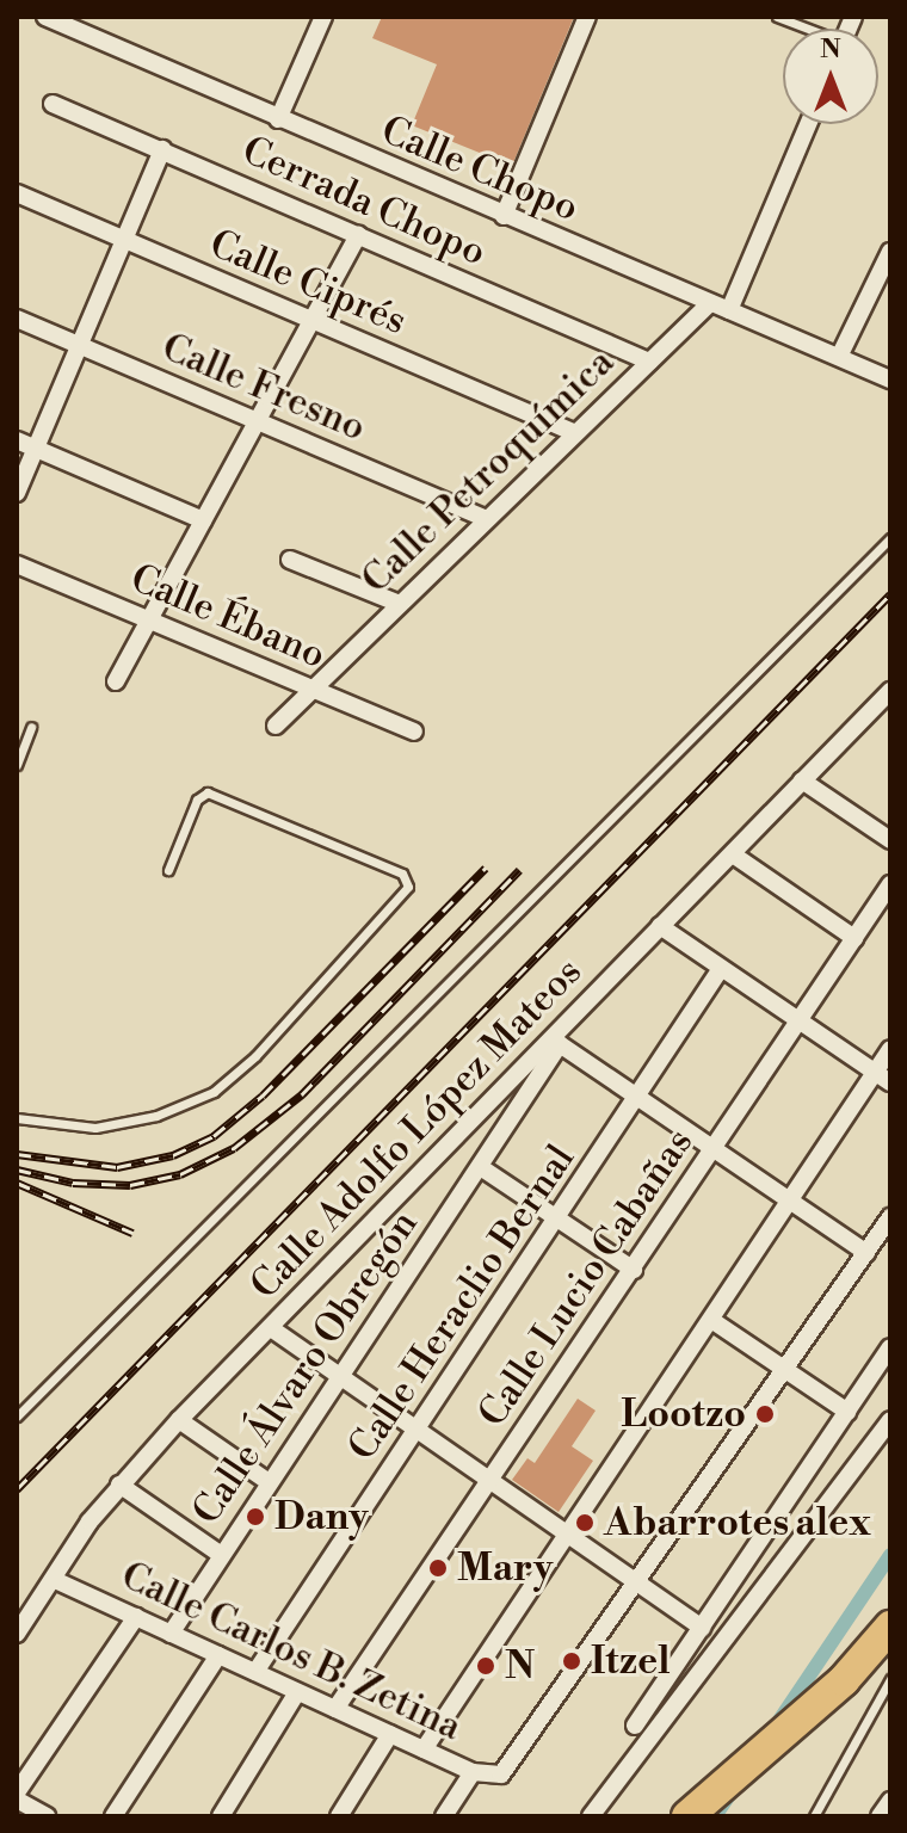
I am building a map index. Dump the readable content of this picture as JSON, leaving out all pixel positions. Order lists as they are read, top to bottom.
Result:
{
  "streets": {
    "street": [
      "Calle Chopo",
      "Cerrada Chopo",
      "Calle Ciprés",
      "Calle Fresno",
      "Calle Petroquímica",
      "Calle Ébano",
      "Calle Adolfo López Mateos",
      "Calle Lucio Cabañas",
      "Calle Heraclio Bernal",
      "Calle Álvaro Obregón",
      "Calle Carlos B. Zetina"
    ]
  },
  "crossings": [
    ["Calle Chopo", "Calle Petroquímica"],
    ["Cerrada Chopo", "Calle Petroquímica"],
    ["Calle Ciprés", "Calle Petroquímica"],
    ["Calle Fresno", "Calle Petroquímica"],
    ["Calle Petroquímica", "Calle Ébano"],
    ["Calle Adolfo López Mateos", "Calle Álvaro Obregón"],
    ["Calle Adolfo López Mateos", "Calle Carlos B. Zetina"],
    ["Calle Lucio Cabañas", "Calle Carlos B. Zetina"],
    ["Calle Heraclio Bernal", "Calle Carlos B. Zetina"],
    ["Calle Álvaro Obregón", "Calle Carlos B. Zetina"]
  ],
  "places": [
    "Lootzo",
    "Dany",
    "Abarrotes alex",
    "Mary",
    "Itzel",
    "N"
  ],
  "north": "top"
}
